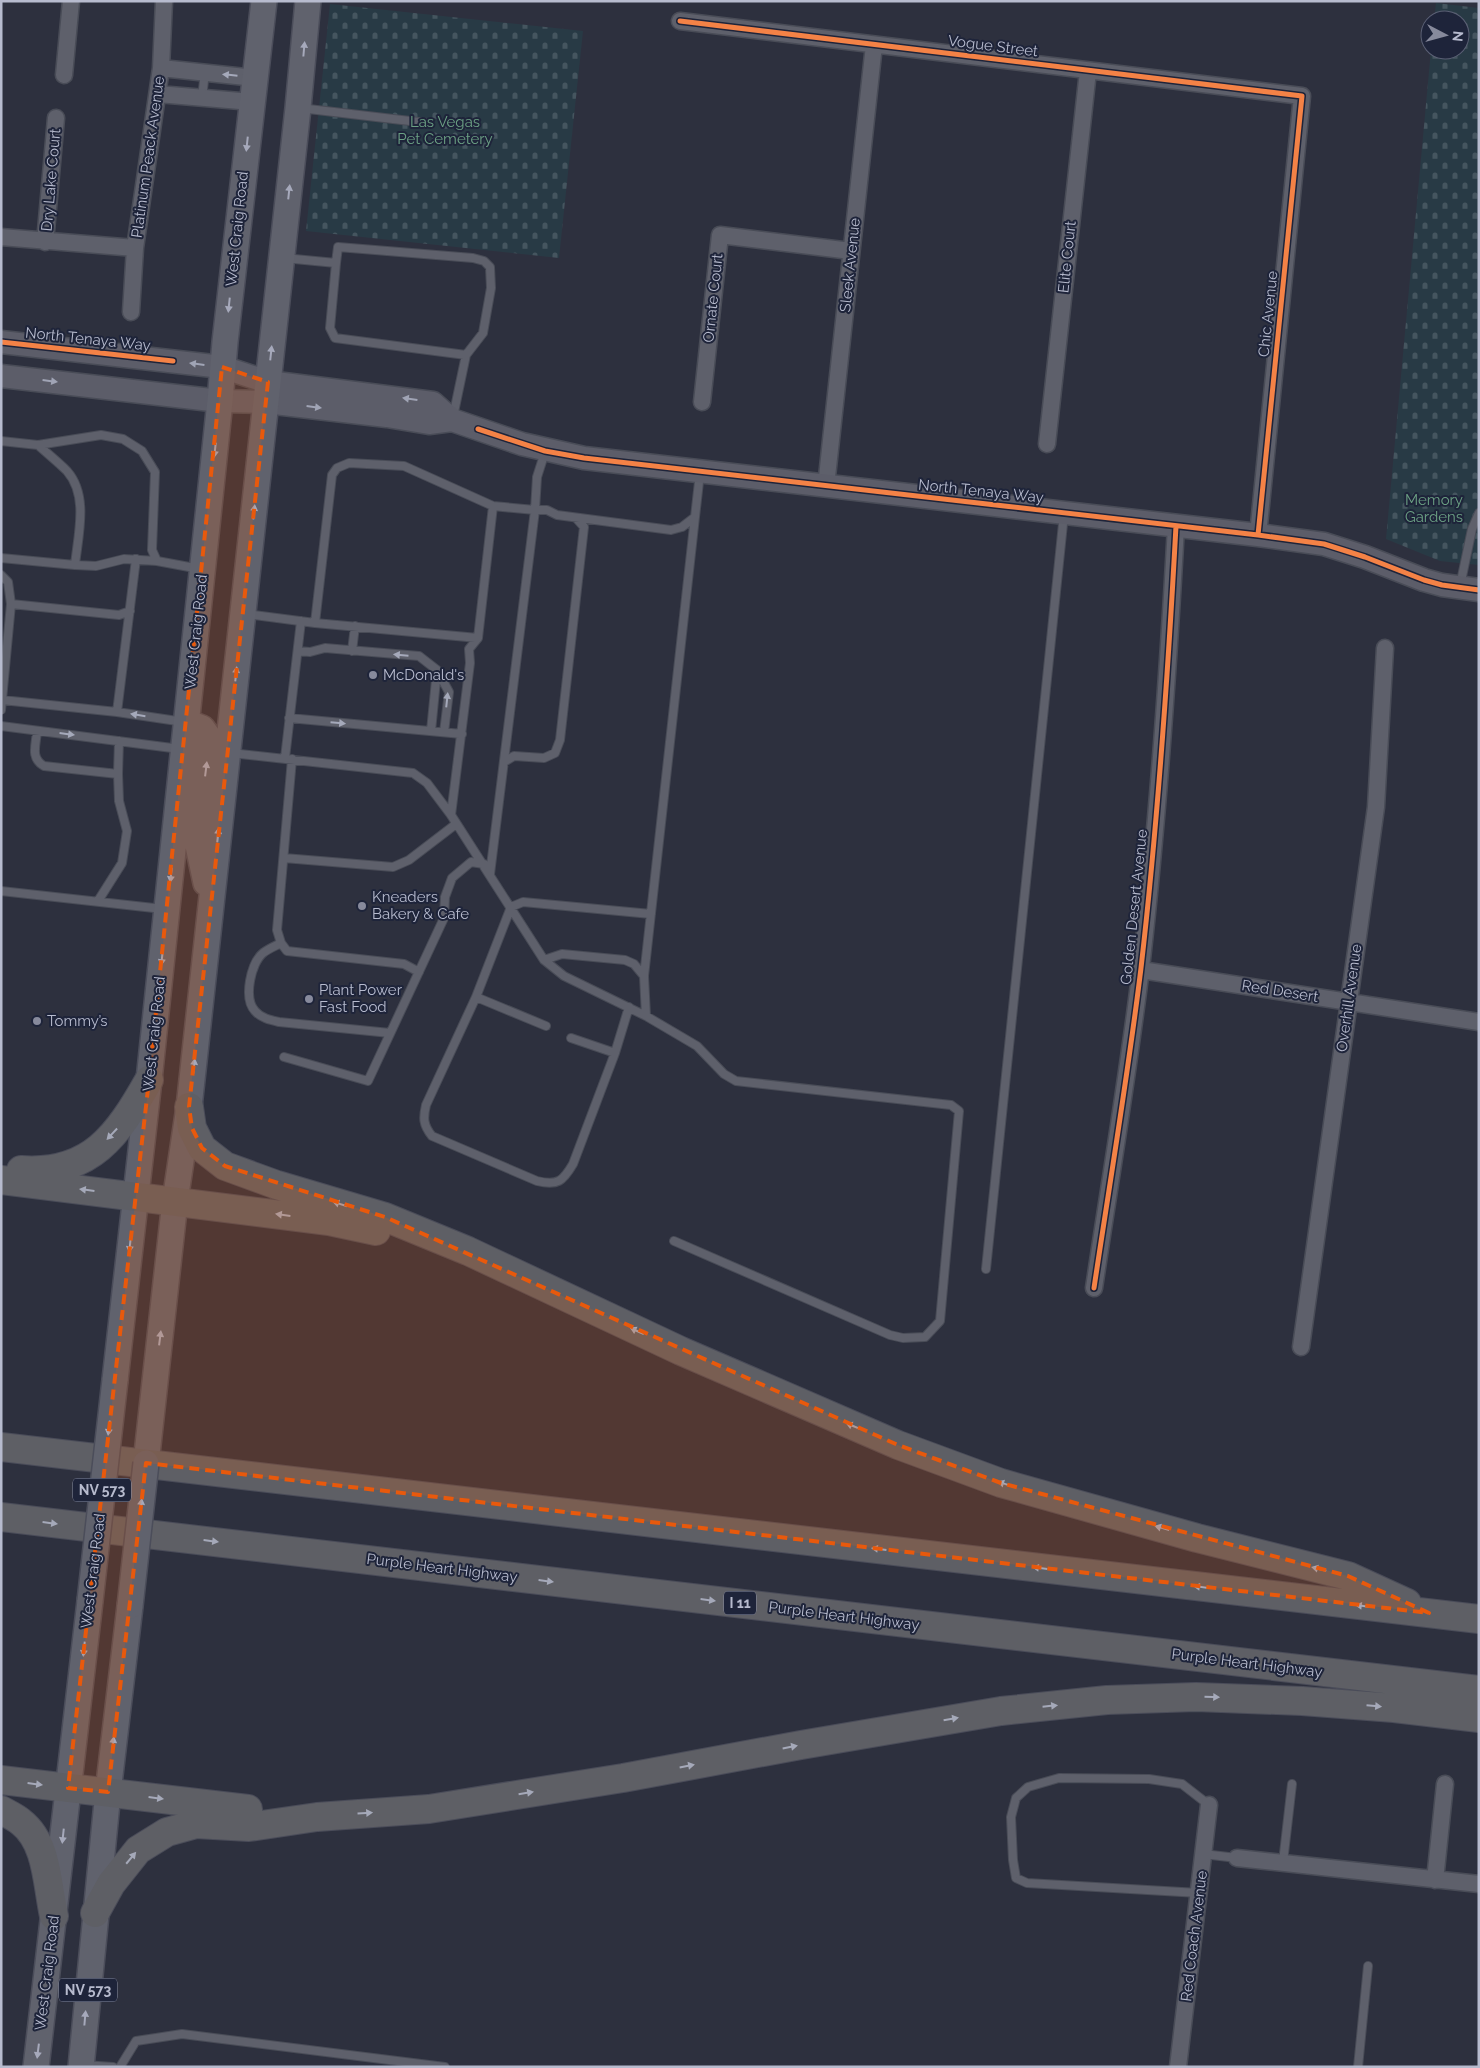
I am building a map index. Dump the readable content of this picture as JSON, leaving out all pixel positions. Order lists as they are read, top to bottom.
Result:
{
  "streets": {
    "highway": ["Purple Heart Highway", "I 11"],
    "main road": ["West Craig Road", "North Tenaya Way", "NV 573"],
    "street": [
      "Vogue Street",
      "Platinum Peack Avenue",
      "Dry Lake Court",
      "Elite Court",
      "Sleek Avenue",
      "Ornate Court",
      "Chic Avenue",
      "Golden Desert Avenue",
      "Red Desert",
      "Overhill Avenue",
      "Red Coach Avenue"
    ]
  },
  "crossings": [
    ["Vogue Street", "Elite Court"],
    ["Vogue Street", "Sleek Avenue"],
    ["Vogue Street", "Chic Avenue"],
    ["West Craig Road", "North Tenaya Way"],
    ["Sleek Avenue", "Ornate Court"],
    ["Sleek Avenue", "North Tenaya Way"],
    ["Chic Avenue", "North Tenaya Way"],
    ["North Tenaya Way", "Golden Desert Avenue"],
    ["Golden Desert Avenue", "Red Desert"],
    ["Red Desert", "Overhill Avenue"]
  ],
  "parks": ["Las Vegas Pet Cemetery", "Memory Gardens"],
  "places": [
    "McDonald's",
    "Kneaders Bakery & Cafe",
    "Plant Power Fast Food",
    "Tommy’s"
  ],
  "north": "right"
}
